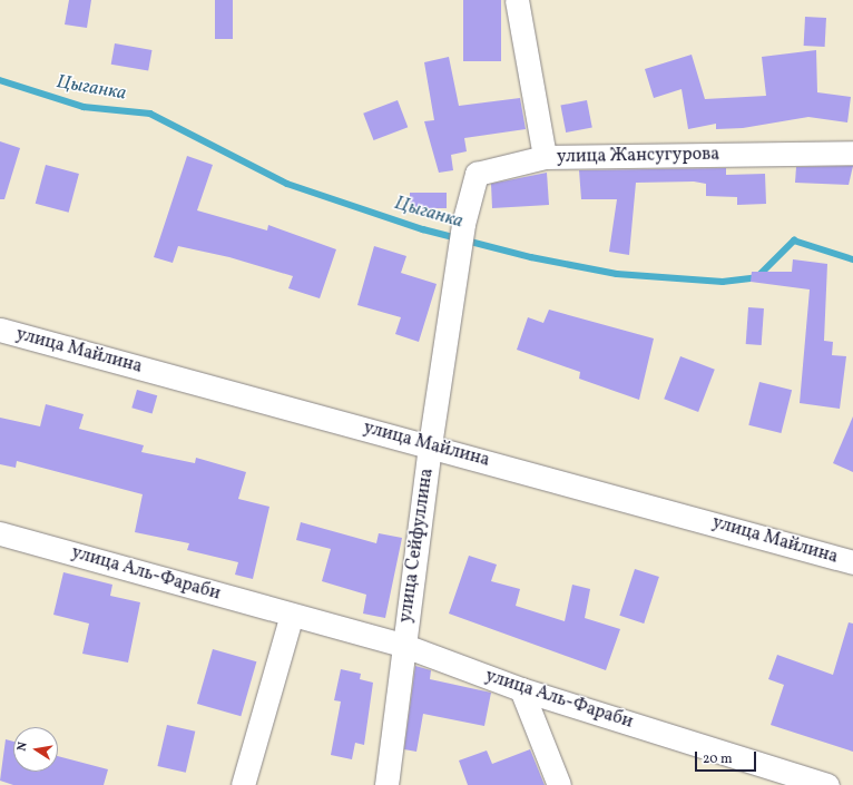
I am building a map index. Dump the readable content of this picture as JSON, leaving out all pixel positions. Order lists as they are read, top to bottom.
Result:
{
  "streets": {
    "street": [
      "улица Жансугурова",
      "улица Майлина",
      "улица Сейфуллина",
      "улица Аль-Фараби"
    ]
  },
  "crossings": [
    ["улица Жансугурова", "улица Сейфуллина"],
    ["улица Майлина", "улица Сейфуллина"],
    ["улица Сейфуллина", "улица Аль-Фараби"]
  ],
  "water": ["Цыганка"],
  "scale_bar": "20 m",
  "north": "left"
}
